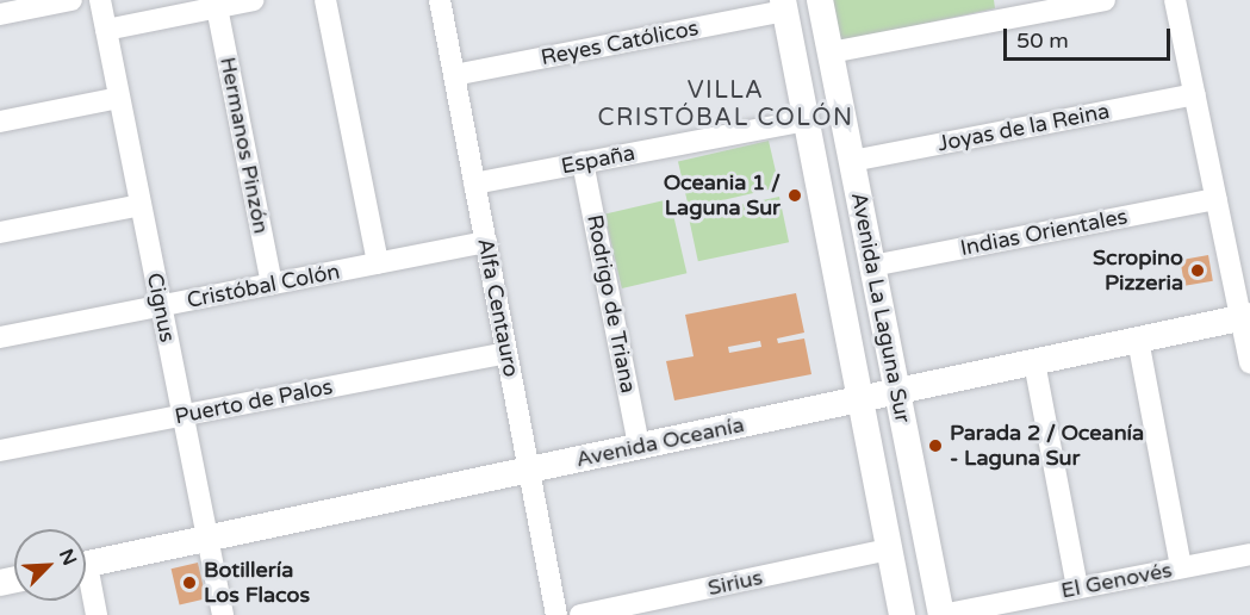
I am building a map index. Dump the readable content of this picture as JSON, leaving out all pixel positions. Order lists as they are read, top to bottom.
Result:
{
  "streets": {
    "street": [
      "Reyes Católicos",
      "Joyas de la Reina",
      "Hermanos Pinzón",
      "España",
      "Indias Orientales",
      "Cristóbal Colón",
      "Rodrigo de Triana",
      "Cignus",
      "Alfa Centauro",
      "Avenida La Laguna Sur",
      "Puerto de Palos",
      "Avenida Oceanía",
      "El Genovés",
      "Sirius"
    ]
  },
  "crossings": [
    ["Reyes Católicos", "Alfa Centauro"],
    ["Reyes Católicos", "Avenida La Laguna Sur"],
    ["Joyas de la Reina", "Avenida La Laguna Sur"],
    ["Hermanos Pinzón", "Cristóbal Colón"],
    ["España", "Rodrigo de Triana"],
    ["España", "Alfa Centauro"],
    ["España", "Avenida La Laguna Sur"],
    ["Indias Orientales", "Avenida La Laguna Sur"],
    ["Cristóbal Colón", "Cignus"],
    ["Cristóbal Colón", "Alfa Centauro"],
    ["Rodrigo de Triana", "Avenida Oceanía"],
    ["Cignus", "Puerto de Palos"],
    ["Cignus", "Avenida Oceanía"],
    ["Alfa Centauro", "Puerto de Palos"],
    ["Alfa Centauro", "Avenida Oceanía"],
    ["Avenida La Laguna Sur", "Avenida Oceanía"],
    ["Avenida La Laguna Sur", "El Genovés"],
    ["Avenida La Laguna Sur", "Sirius"]
  ],
  "districts": ["VILLA CRISTÓBAL COLÓN"],
  "places": [
    "Oceania 1 / Laguna Sur",
    "Scropino Pizzeria",
    "Parada 2 / Oceanía - Laguna Sur",
    "Botillería Los Flacos"
  ],
  "scale_bar": "50 m",
  "north": "top right"
}
